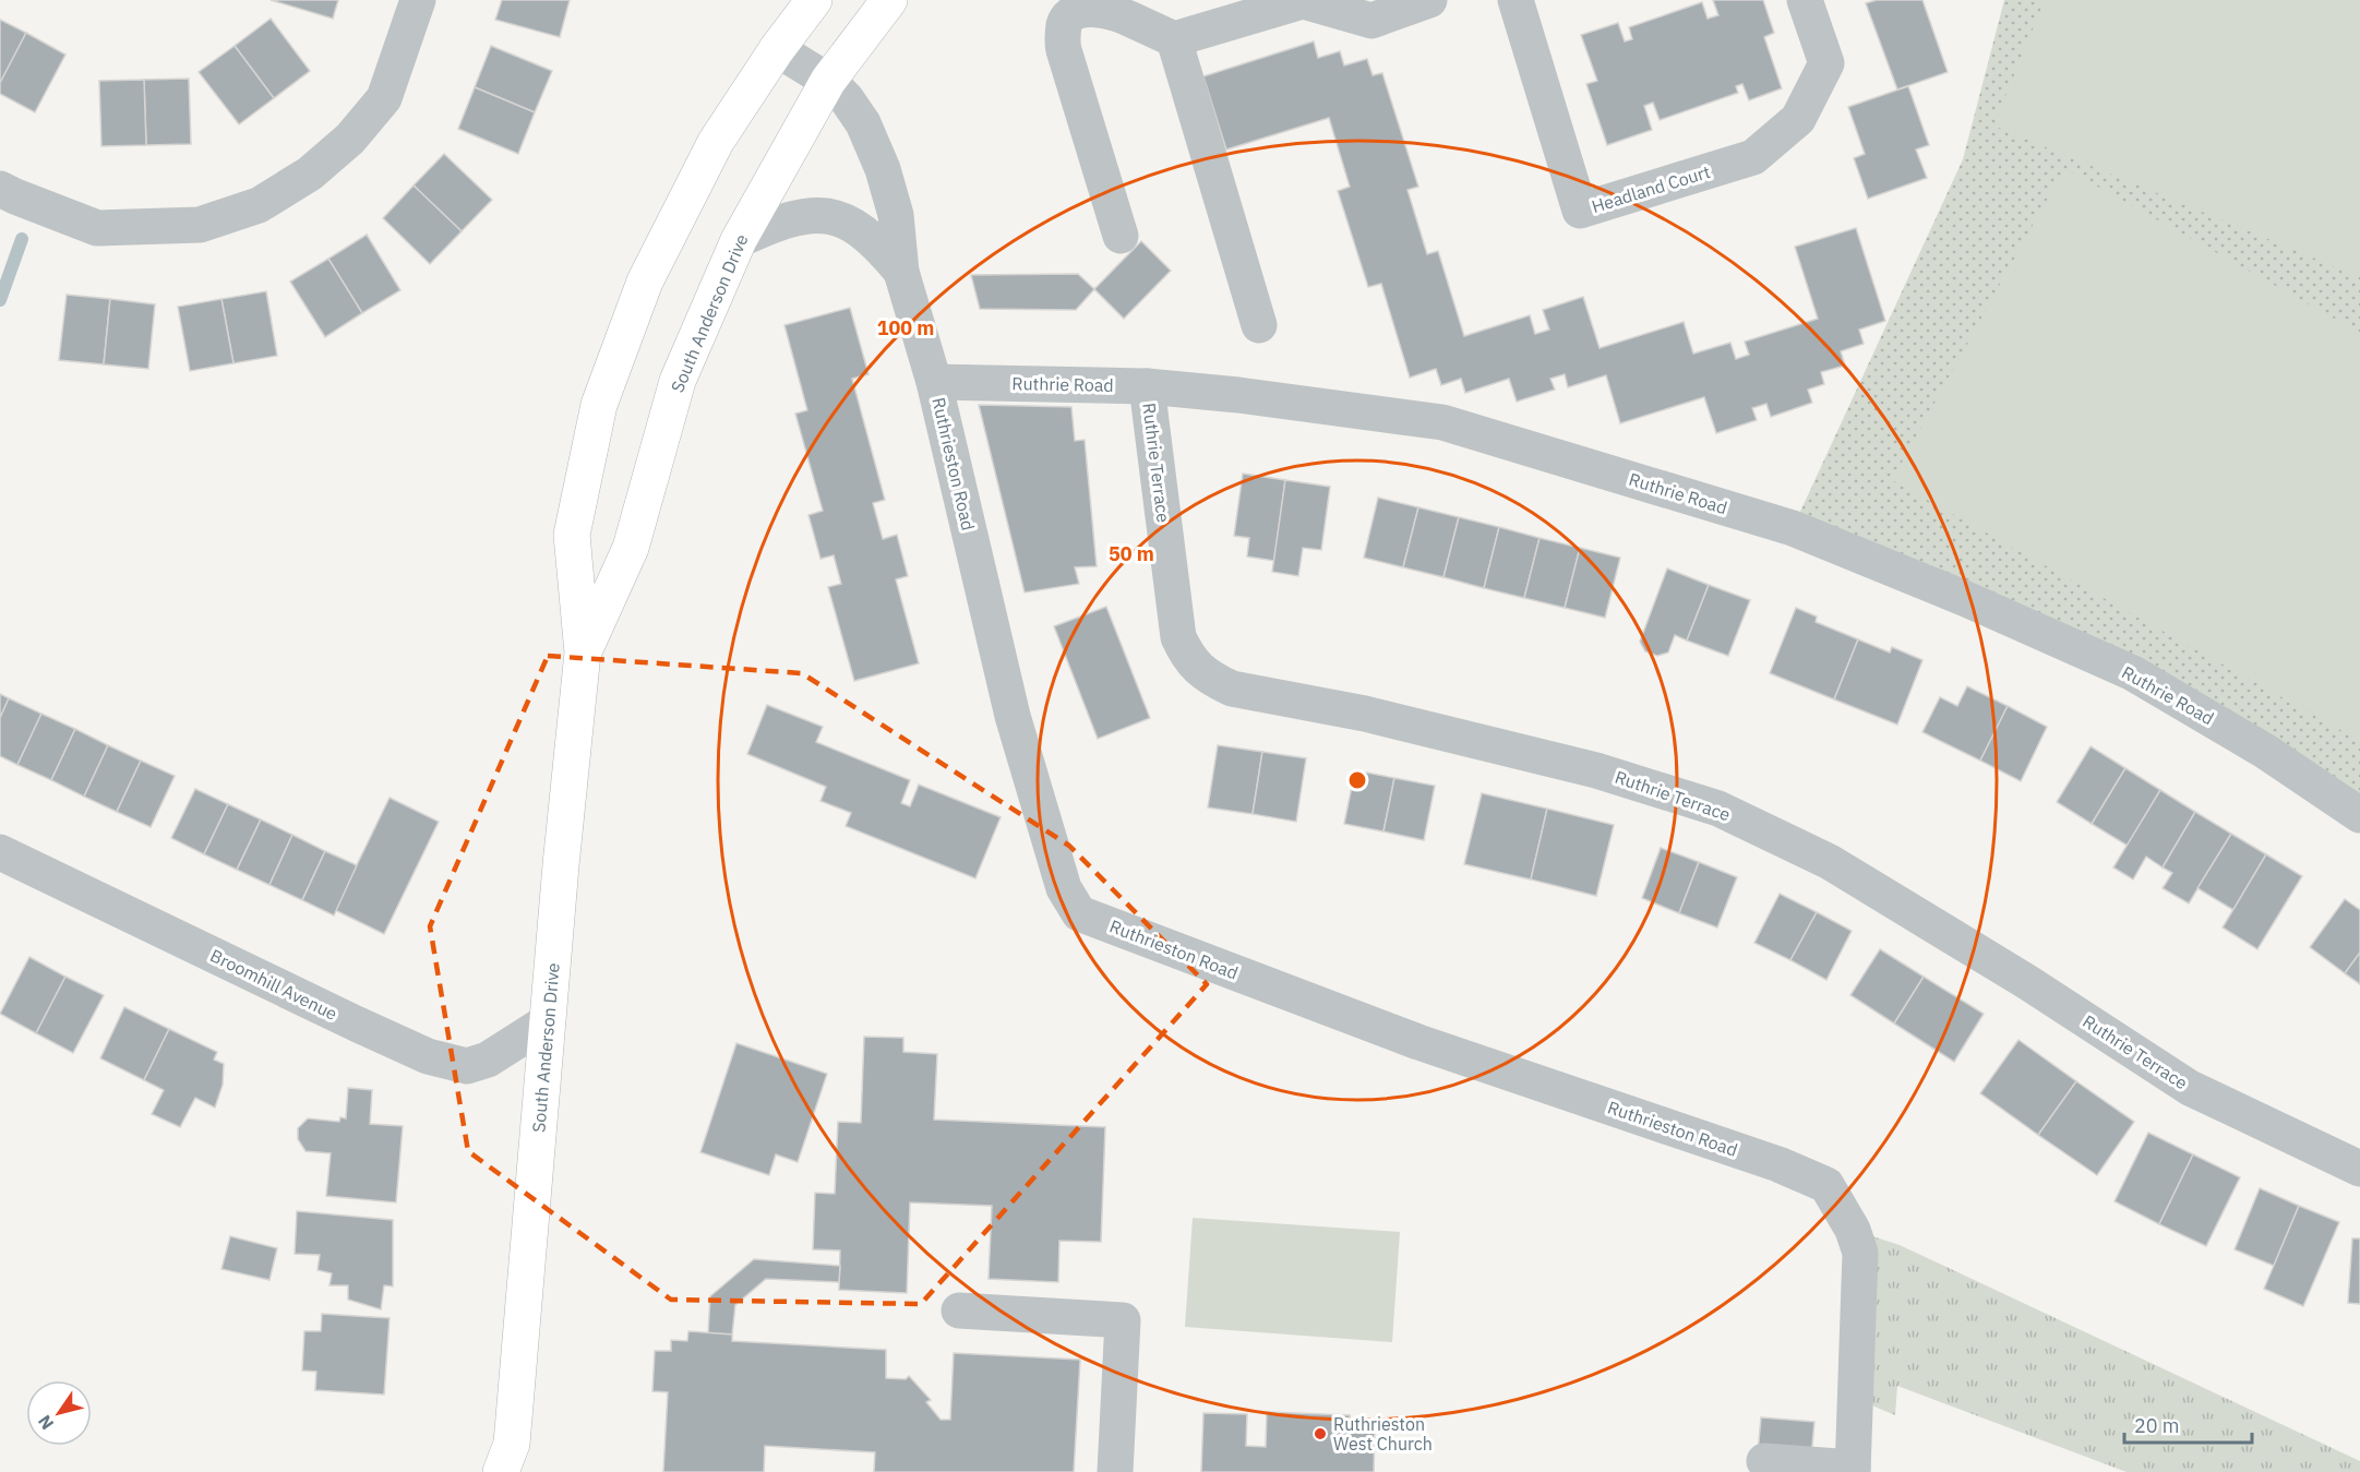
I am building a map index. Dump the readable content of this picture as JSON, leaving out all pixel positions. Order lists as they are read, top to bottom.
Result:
{
  "streets": {
    "main road": ["South Anderson Drive"],
    "street": [
      "Headland Court",
      "Ruthrie Road",
      "Ruthrie Terrace",
      "Ruthrieston Road",
      "Broomhill Avenue"
    ]
  },
  "crossings": [
    ["South Anderson Drive", "Ruthrieston Road"],
    ["South Anderson Drive", "Broomhill Avenue"],
    ["Ruthrie Road", "Ruthrie Terrace"],
    ["Ruthrie Road", "Ruthrieston Road"]
  ],
  "places": ["Ruthrieston West Church"],
  "scale_bar": "20 m",
  "north": "bottom left",
  "rings": ["100 m", "50 m"]
}
